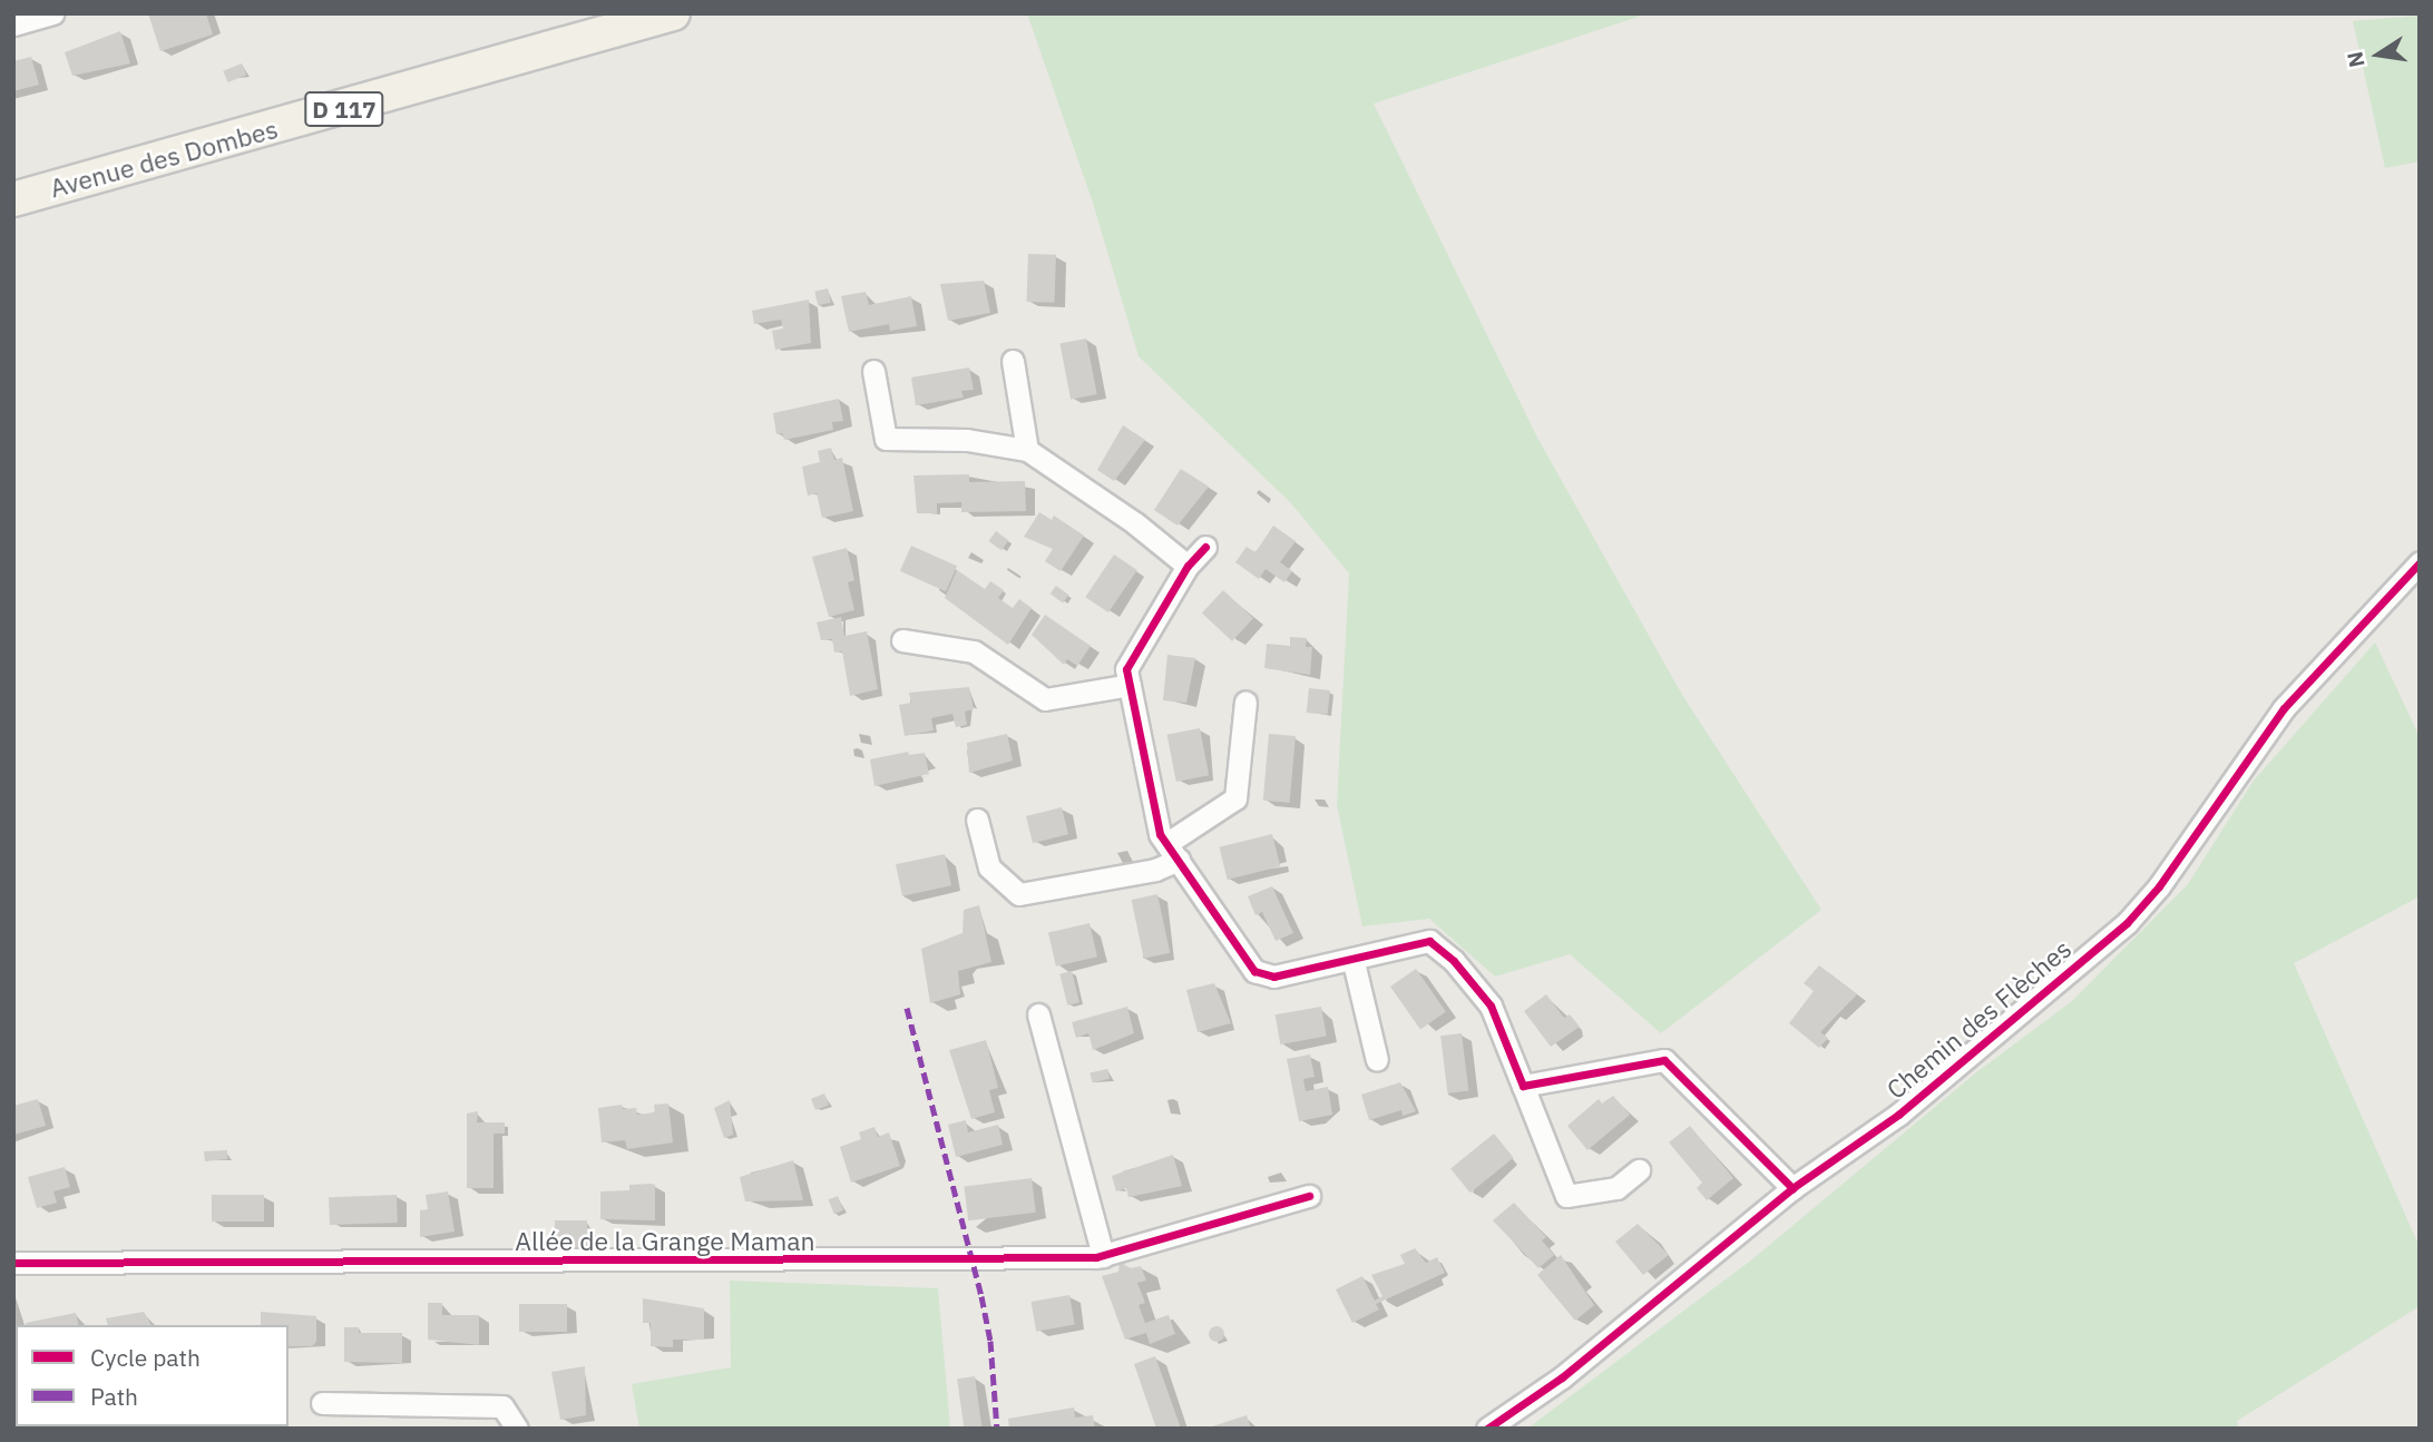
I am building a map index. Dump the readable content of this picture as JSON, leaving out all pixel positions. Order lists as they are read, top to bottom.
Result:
{
  "streets": {
    "main road": ["D 117", "Avenue des Dombes"],
    "street": ["Chemin des Flèches", "Allée de la Grange Maman"]
  },
  "legend": ["Cycle path", "Path"],
  "north": "left"
}
